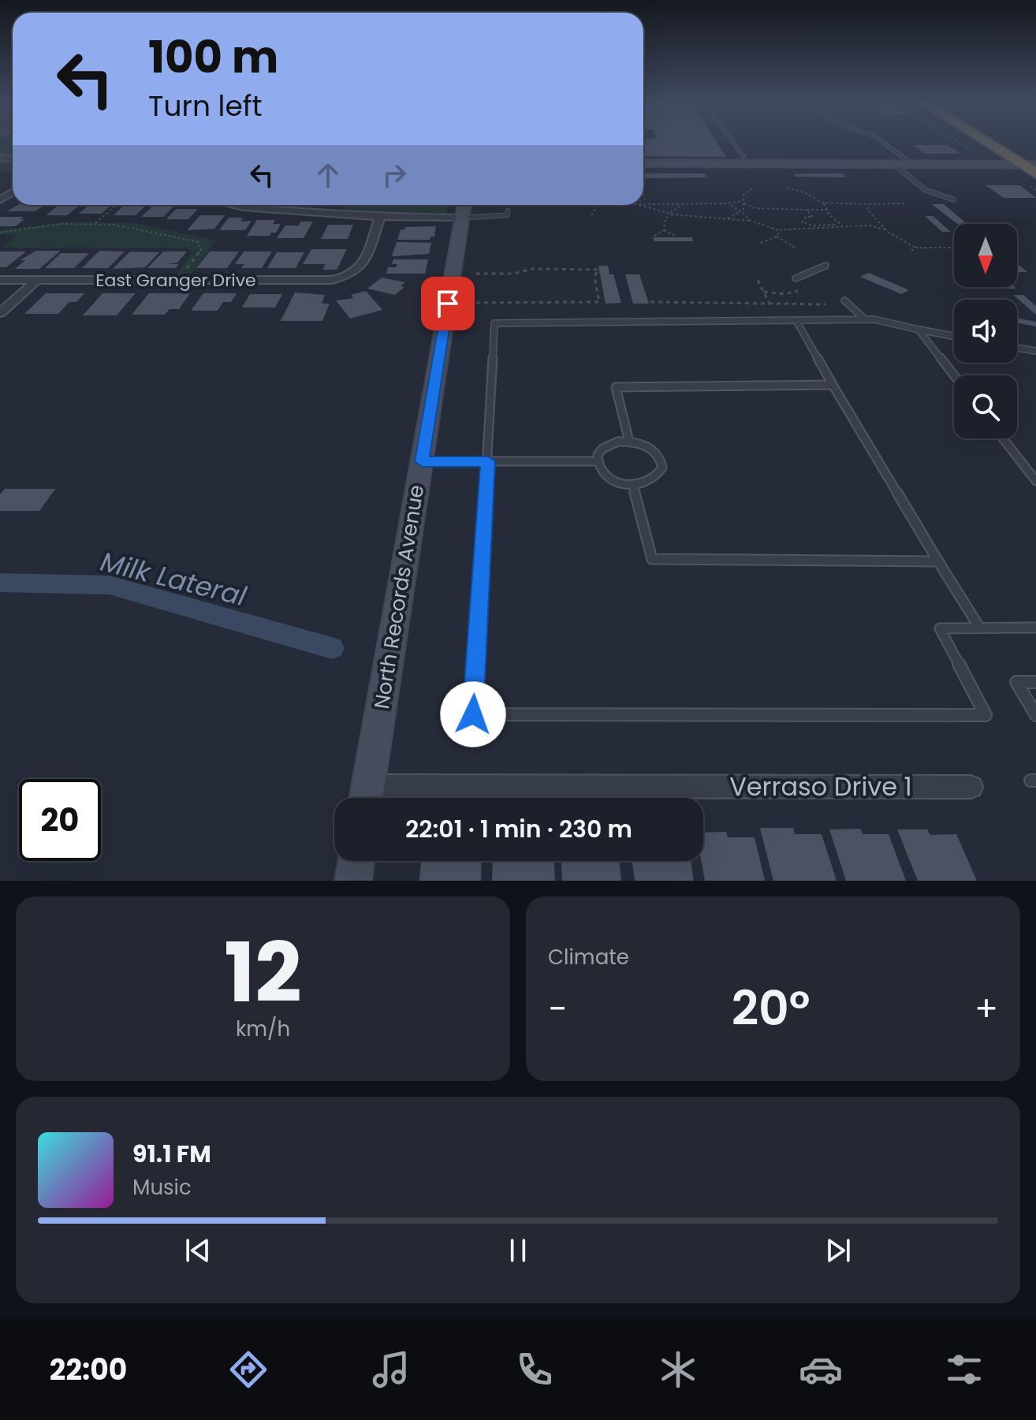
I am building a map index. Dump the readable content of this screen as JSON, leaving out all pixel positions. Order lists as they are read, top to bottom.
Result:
{
  "streets": {
    "street": ["East Granger Drive", "North Records Avenue", "Verraso Drive 1"]
  },
  "crossings": [
    ["North Records Avenue", "Verraso Drive 1"]
  ],
  "water": ["Milk Lateral"],
  "north": "bottom",
  "page": {
    "turn": ["100 m", "Turn left"],
    "limit": "20",
    "trip": "22:01 · 1 min · 230 m",
    "tile": [
      ["12", "km/h"],
      "Climate"
    ],
    "heat": ["−", "20°", "+"],
    "song": ["91.1 FM", "Music"],
    "tabs": "22:00"
  }
}
